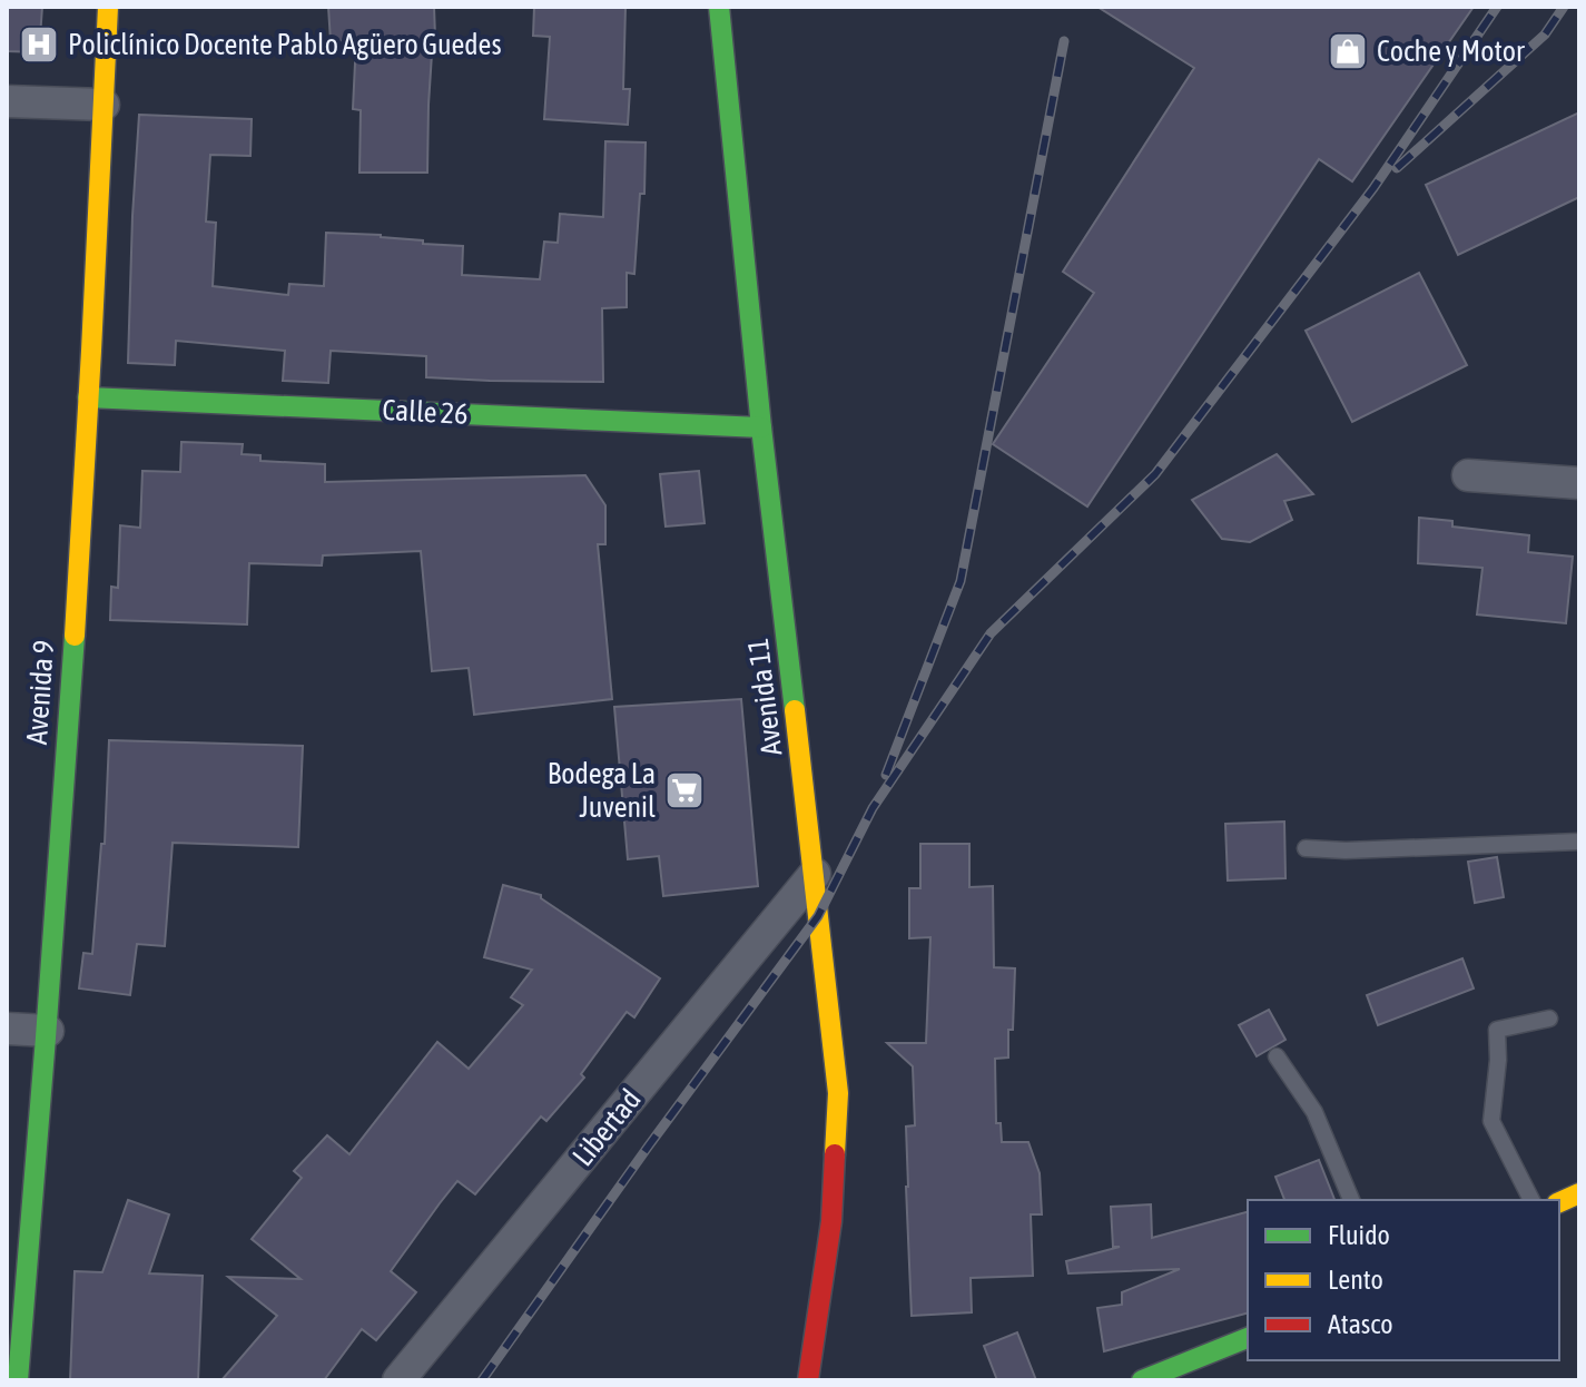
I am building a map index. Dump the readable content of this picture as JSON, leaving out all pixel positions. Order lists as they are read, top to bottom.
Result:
{
  "streets": {
    "main road": ["Calle 26", "Avenida 9", "Avenida 11"],
    "street": ["Libertad"]
  },
  "crossings": [
    ["Calle 26", "Avenida 9"],
    ["Calle 26", "Avenida 11"],
    ["Avenida 11", "Libertad"]
  ],
  "places": {
    "hospital": ["Policlínico Docente Pablo Agüero Guedes"],
    "shop": ["Coche y Motor"],
    "supermarket": ["Bodega La Juvenil"]
  },
  "legend": ["Fluido", "Lento", "Atasco"]
}
